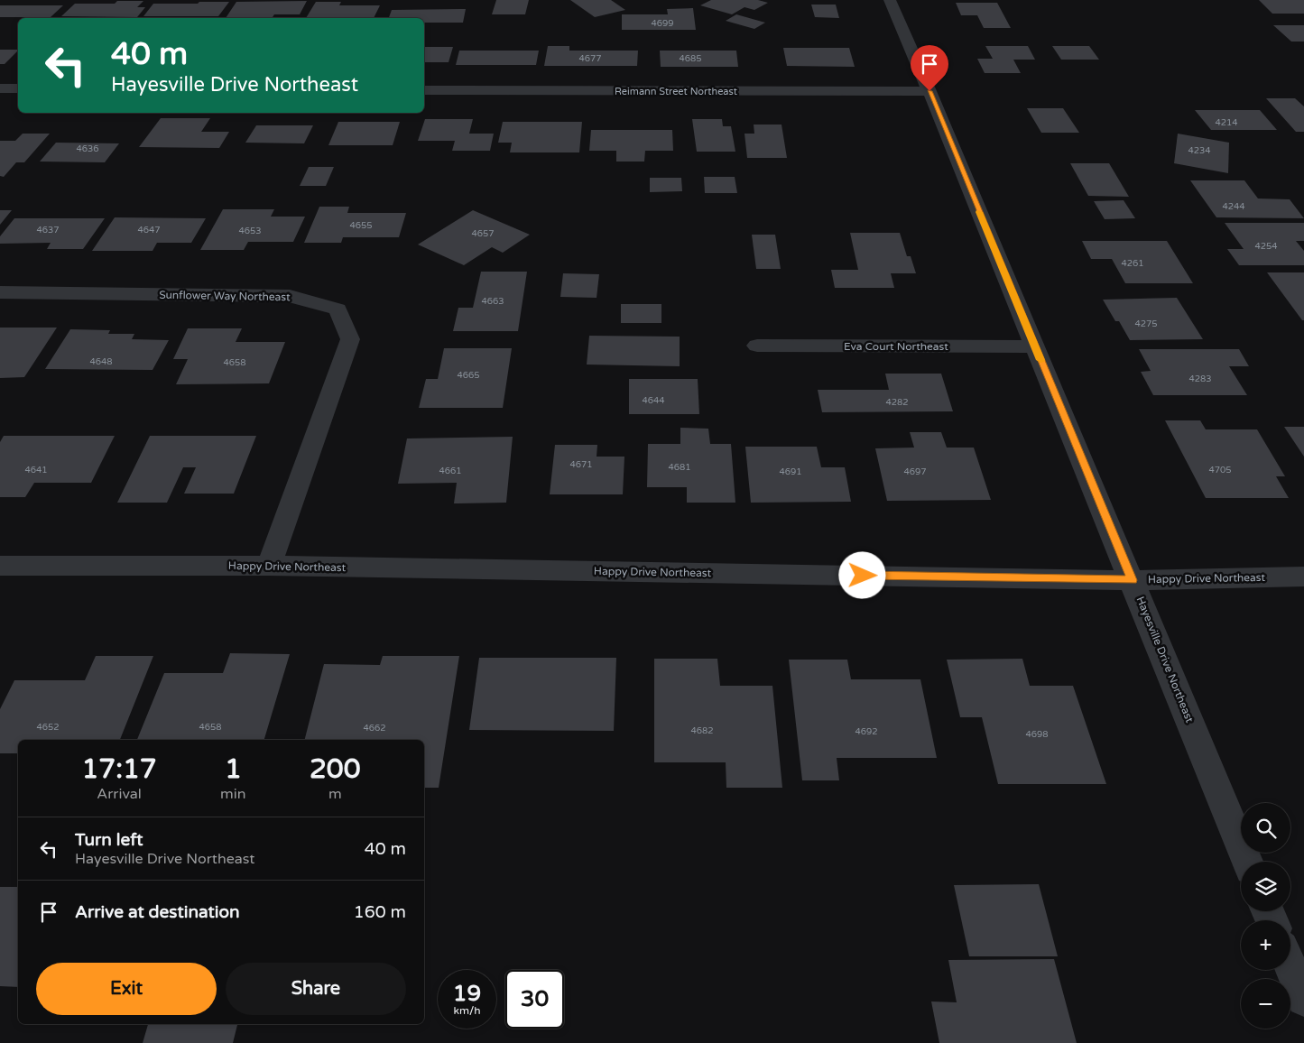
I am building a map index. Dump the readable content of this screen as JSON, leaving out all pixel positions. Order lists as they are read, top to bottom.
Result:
{
  "streets": {
    "street": [
      "Reimann Street Northeast",
      "Sunflower Way Northeast",
      "Eva Court Northeast",
      "Happy Drive Northeast",
      "Hayesville Drive Northeast"
    ]
  },
  "crossings": [
    ["Reimann Street Northeast", "Hayesville Drive Northeast"],
    ["Sunflower Way Northeast", "Happy Drive Northeast"],
    ["Eva Court Northeast", "Hayesville Drive Northeast"],
    ["Happy Drive Northeast", "Hayesville Drive Northeast"]
  ],
  "house_numbers": [
    "4699",
    "4677",
    "4685",
    "4214",
    "4636",
    "4234",
    "4244",
    "4655",
    "4637",
    "4647",
    "4653",
    "4657",
    "4254",
    "4261",
    "4663",
    "4275",
    "4648",
    "4658",
    "4665",
    "4283",
    "4644",
    "4282",
    "4671",
    "4681",
    "4641",
    "4705",
    "4661",
    "4691",
    "4697",
    "4652",
    "4658",
    "4662",
    "4682",
    "4692",
    "4698"
  ],
  "page": {
    "turn": ["40 m", "Hayesville Drive Northeast"],
    "eta": [
      "17:17",
      "Arrival",
      "1",
      "min",
      "200",
      "m"
    ],
    "map_buttons": ["+", "−"],
    "list": [
      {
        "name": "Turn left",
        "note": "Hayesville Drive Northeast",
        "value": "40 m"
      },
      {
        "name": "Arrive at destination",
        "value": "160 m"
      }
    ],
    "buttons": ["Exit", "Share"],
    "speed": "19 km/h",
    "limit": "30"
  }
}
